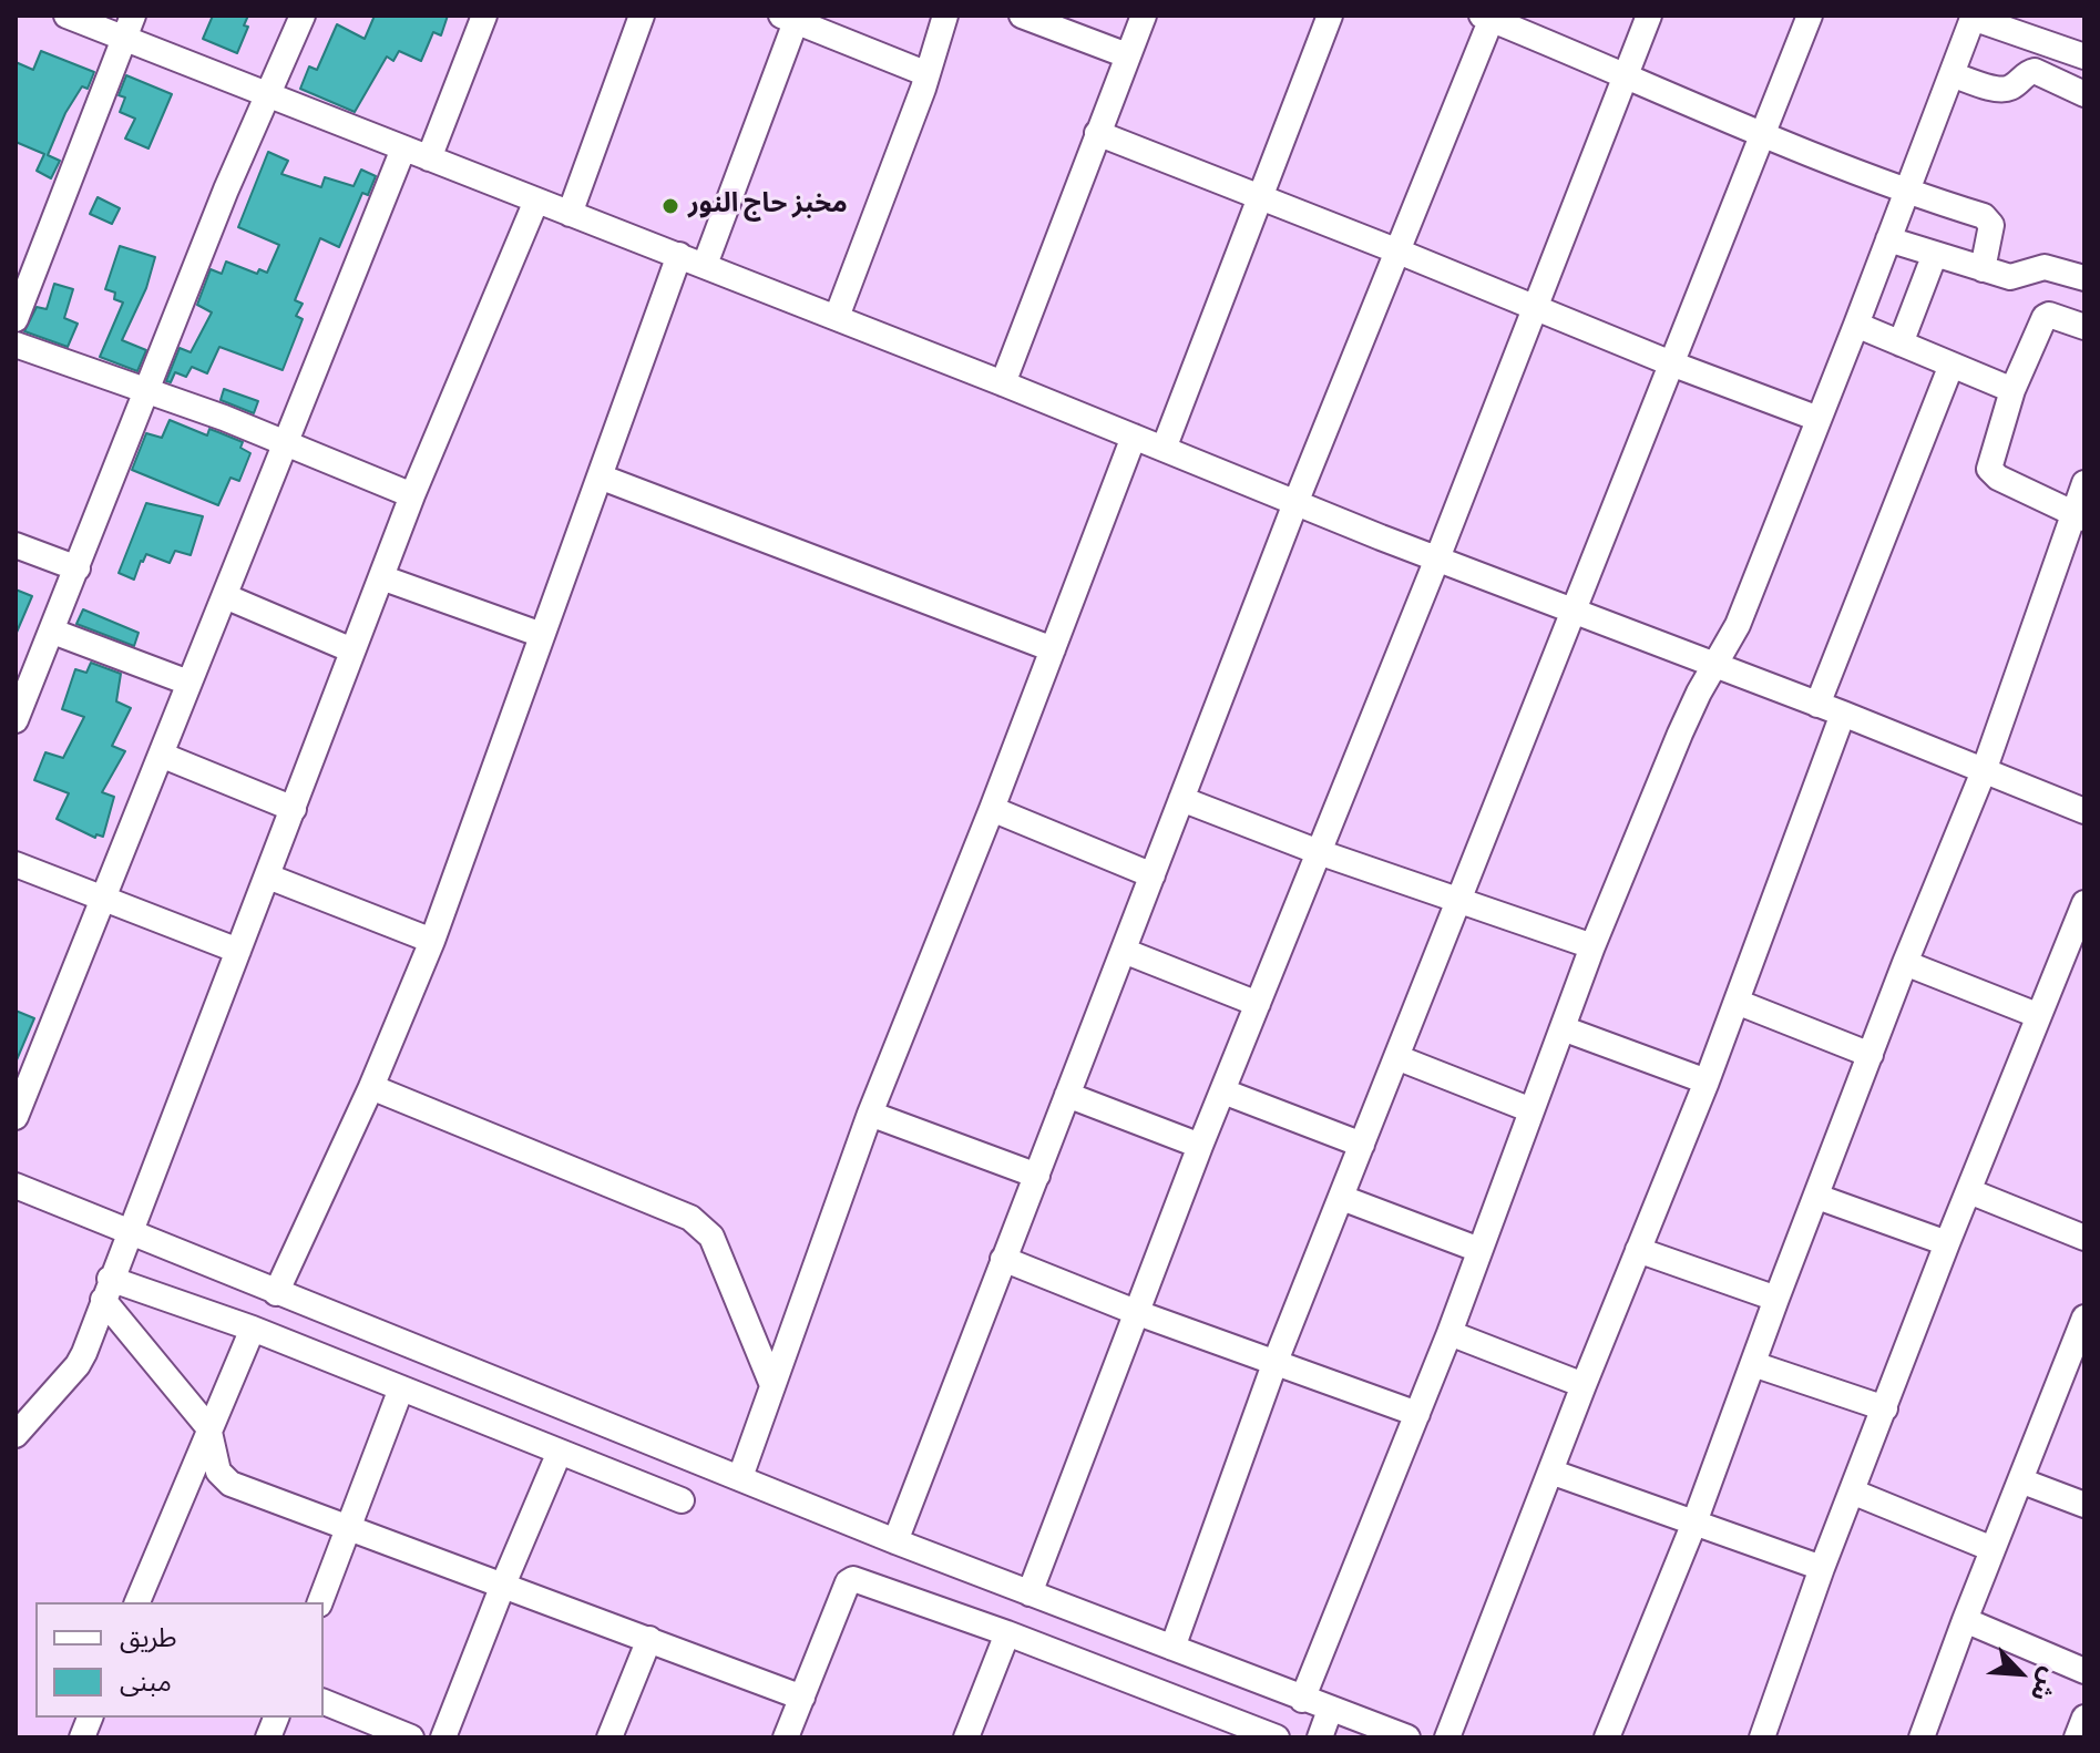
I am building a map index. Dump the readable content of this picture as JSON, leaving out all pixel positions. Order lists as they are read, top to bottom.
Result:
{
  "places": ["مخبز حاج النور"],
  "legend": ["طريق", "مبنى"],
  "north": "bottom right"
}
